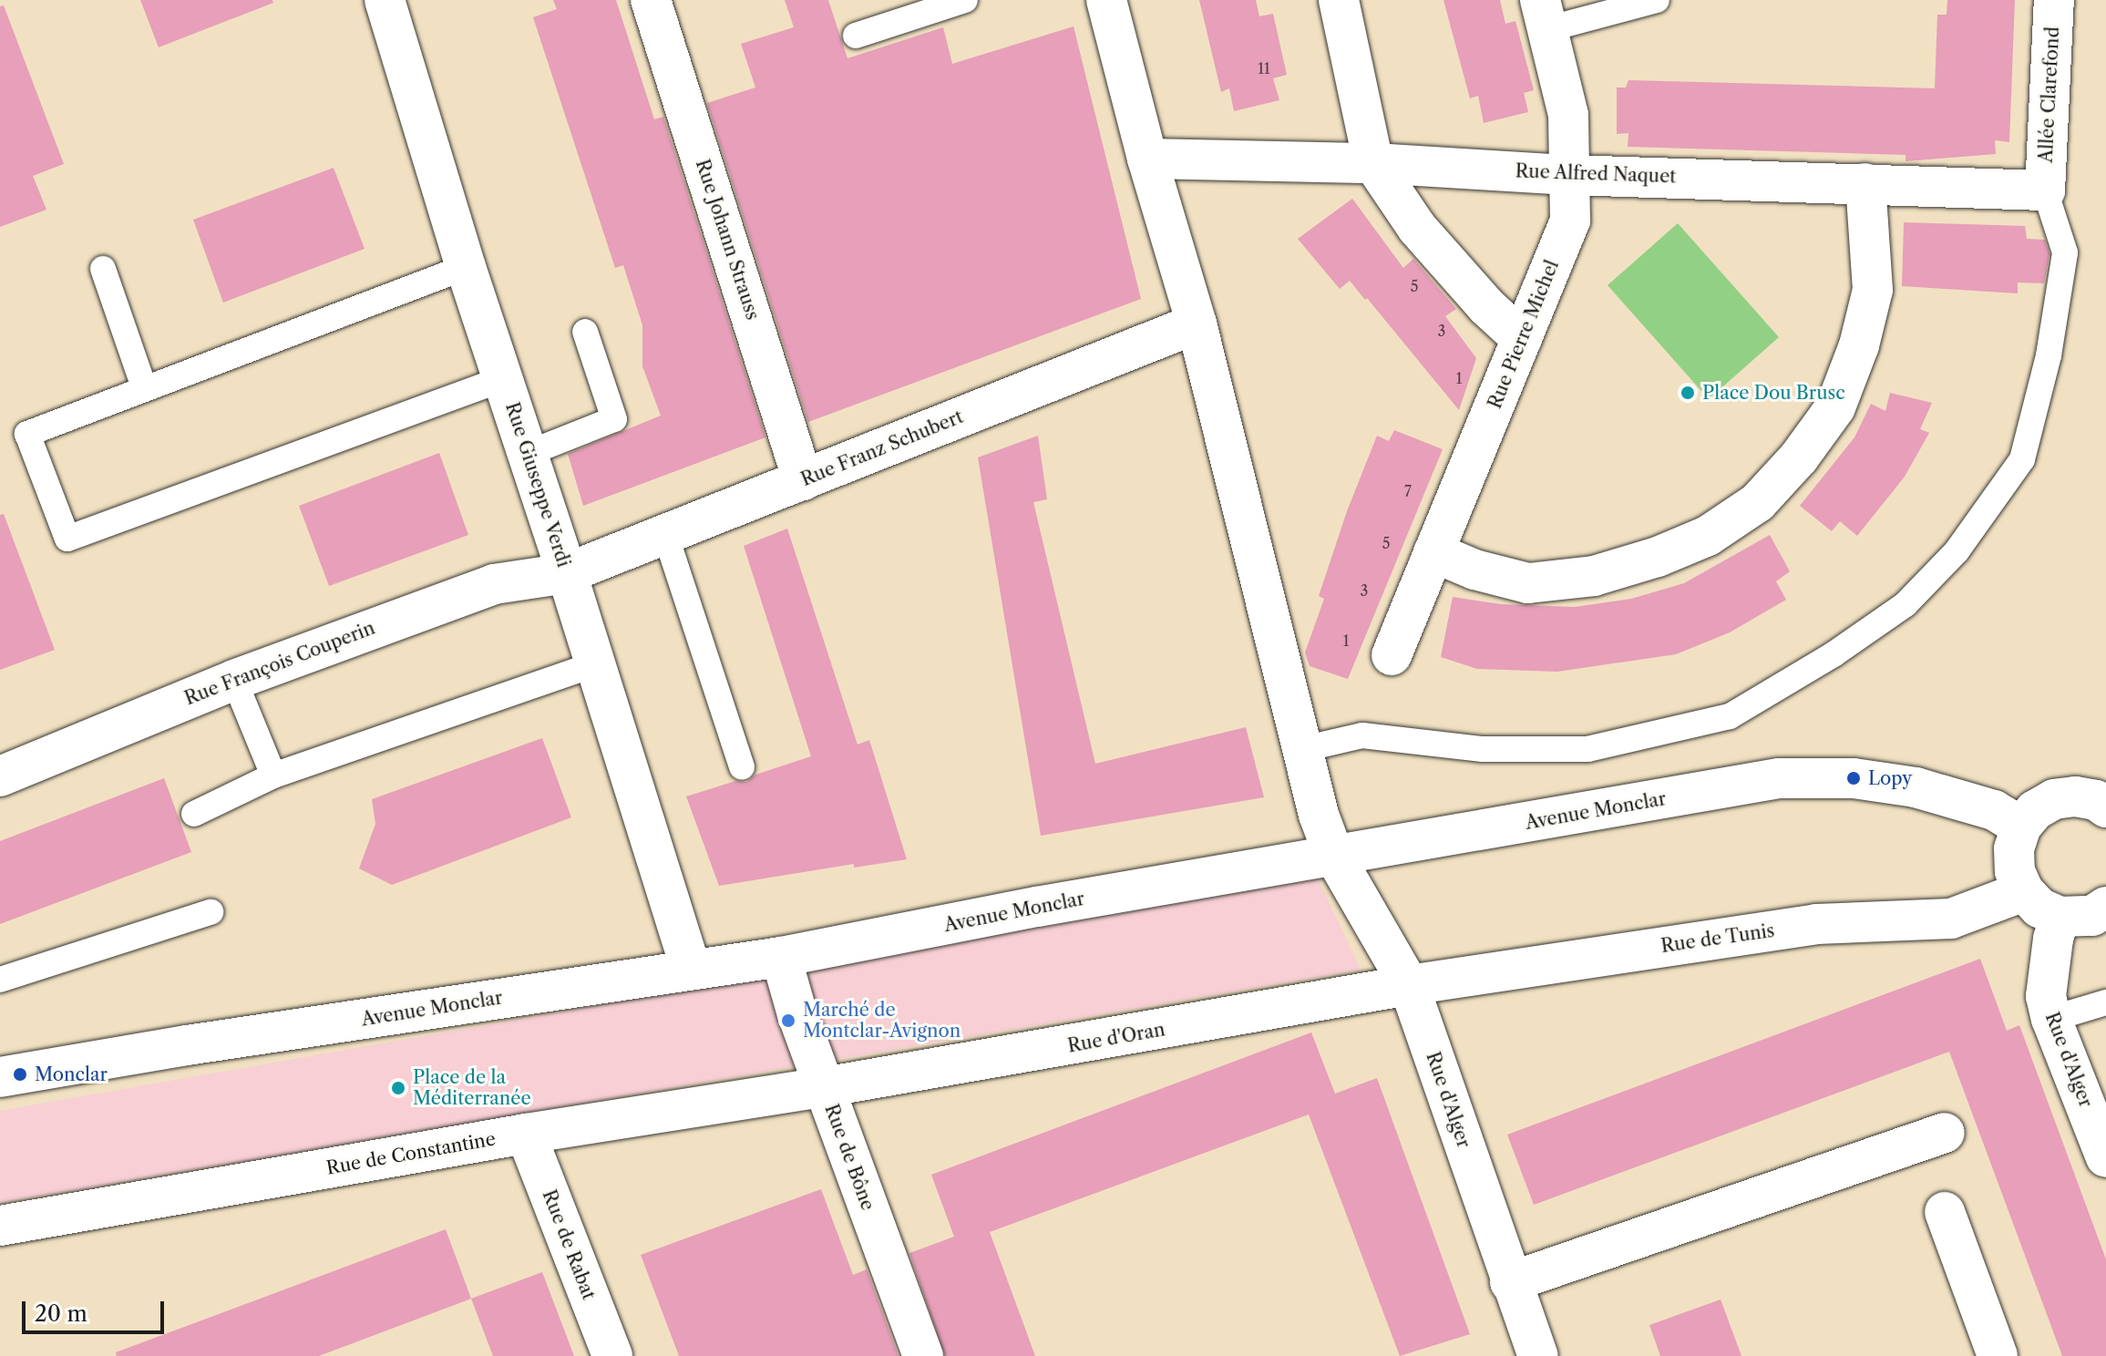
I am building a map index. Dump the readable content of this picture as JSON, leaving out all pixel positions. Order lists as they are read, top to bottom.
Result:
{
  "streets": {
    "street": [
      "Allée Clarefond",
      "Rue Alfred Naquet",
      "Rue Johann Strauss",
      "Rue Pierre Michel",
      "Rue Franz Schubert",
      "Rue Giuseppe Verdi",
      "Rue François Couperin",
      "Avenue Monclar",
      "Rue de Tunis",
      "Rue d'Oran",
      "Rue d'Alger",
      "Rue de Constantine",
      "Rue de Bône",
      "Rue de Rabat"
    ]
  },
  "crossings": [
    ["Allée Clarefond", "Rue Alfred Naquet"],
    ["Rue Alfred Naquet", "Rue Pierre Michel"],
    ["Rue Alfred Naquet", "Rue d'Alger"],
    ["Rue Johann Strauss", "Rue Franz Schubert"],
    ["Rue Franz Schubert", "Rue Giuseppe Verdi"],
    ["Rue Franz Schubert", "Rue François Couperin"],
    ["Rue Franz Schubert", "Rue d'Alger"],
    ["Rue Giuseppe Verdi", "Rue François Couperin"],
    ["Rue Giuseppe Verdi", "Avenue Monclar"],
    ["Avenue Monclar", "Rue d'Alger"],
    ["Avenue Monclar", "Rue de Bône"],
    ["Rue de Tunis", "Rue d'Oran"],
    ["Rue de Tunis", "Rue d'Alger"],
    ["Rue d'Oran", "Rue d'Alger"],
    ["Rue d'Oran", "Rue de Constantine"],
    ["Rue d'Oran", "Rue de Bône"],
    ["Rue de Constantine", "Rue de Bône"],
    ["Rue de Constantine", "Rue de Rabat"]
  ],
  "places": [
    "Place Dou Brusc",
    "Lopy",
    "Marché de Montclar-Avignon",
    "Monclar",
    "Place de la Méditerranée"
  ],
  "house_numbers": [
    "11",
    "5",
    "3",
    "1",
    "7",
    "5",
    "3",
    "1"
  ],
  "scale_bar": "20 m"
}
